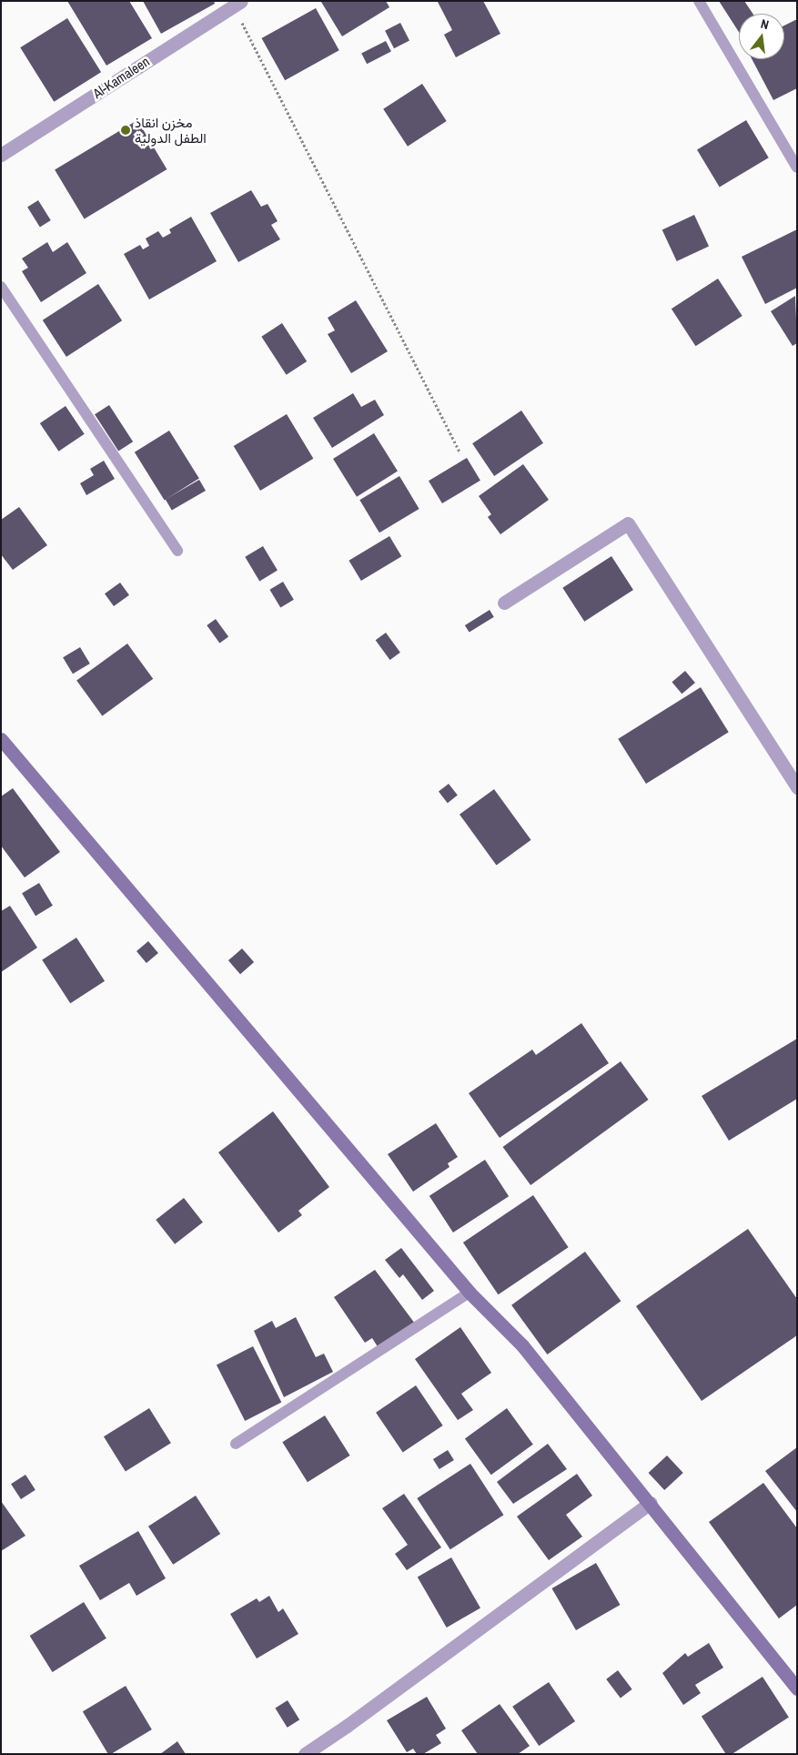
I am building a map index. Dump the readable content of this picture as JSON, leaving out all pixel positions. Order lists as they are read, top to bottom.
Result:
{
  "streets": {
    "street": ["Al-Kamaleen"]
  },
  "places": ["مخزن انقاذ الطفل الدولية"],
  "north": "top"
}
